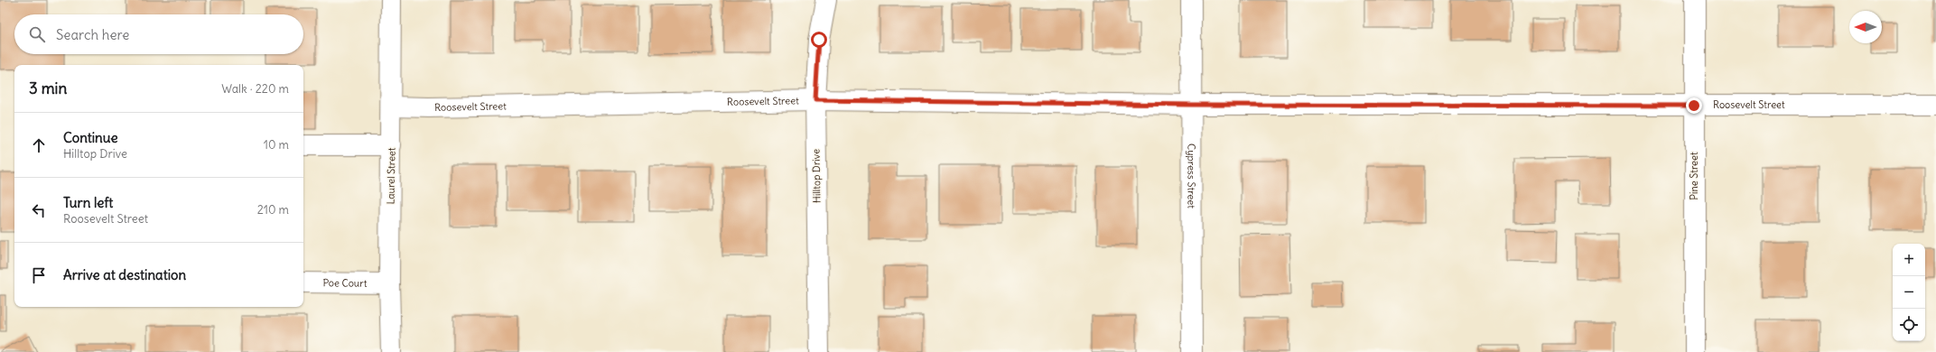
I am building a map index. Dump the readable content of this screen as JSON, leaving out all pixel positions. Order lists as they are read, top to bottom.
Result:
{
  "streets": {
    "street": [
      "Roosevelt Street",
      "Laurel Street",
      "Hilltop Drive",
      "Cypress Street",
      "Pine Street",
      "Poe Court"
    ]
  },
  "crossings": [
    ["Roosevelt Street", "Laurel Street"],
    ["Roosevelt Street", "Hilltop Drive"],
    ["Roosevelt Street", "Cypress Street"],
    ["Roosevelt Street", "Pine Street"],
    ["Laurel Street", "Poe Court"]
  ],
  "north": "left",
  "page": {
    "search": "Search here",
    "heading": ["3 min", "Walk · 220 m"],
    "list": [
      ["Continue", "Hilltop Drive", "10 m"],
      ["Turn left", "Roosevelt Street", "210 m"],
      "Arrive at destination"
    ],
    "map_buttons": ["+", "−"]
  }
}
